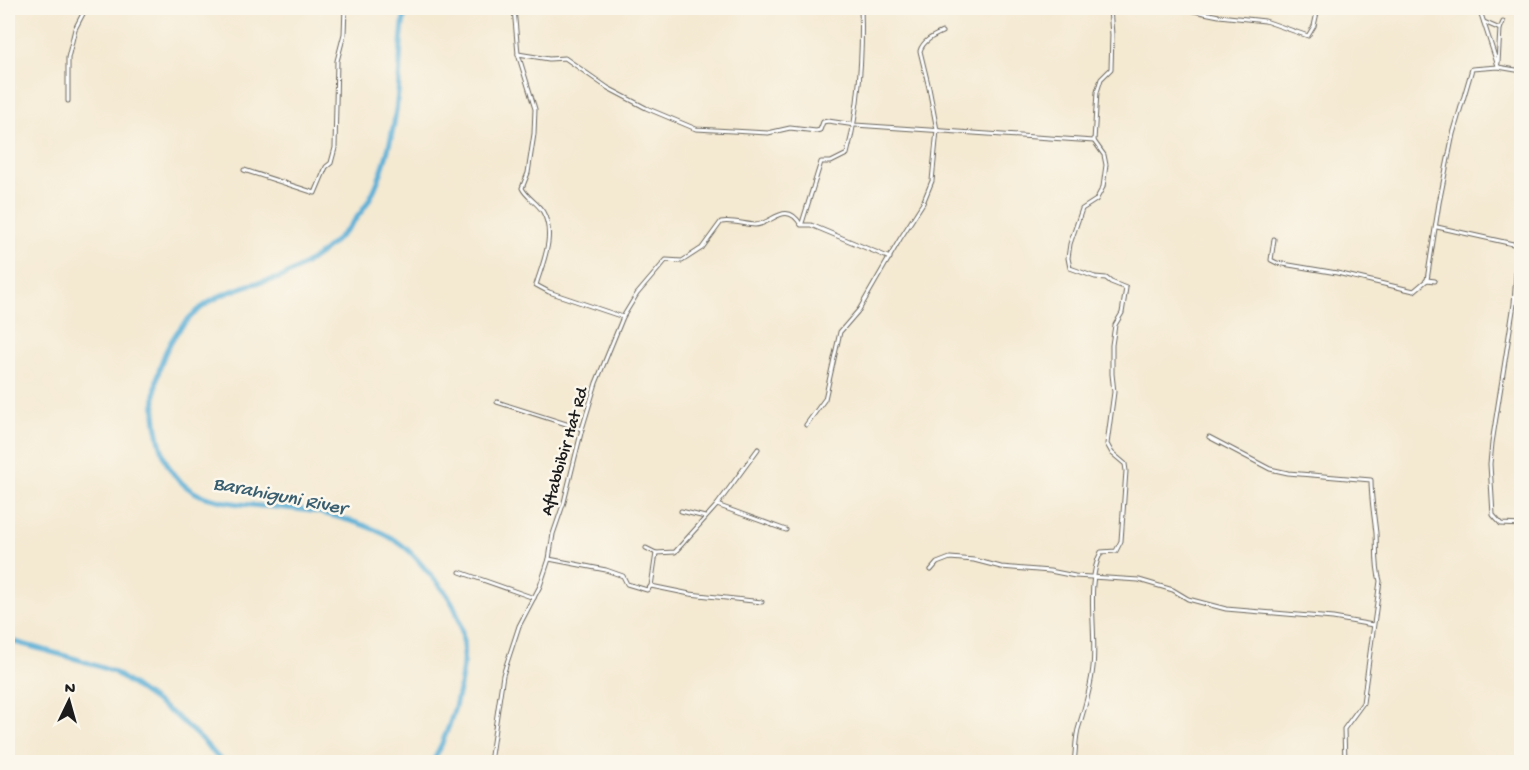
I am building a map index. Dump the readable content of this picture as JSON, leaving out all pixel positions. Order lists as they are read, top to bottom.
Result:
{
  "streets": {
    "street": ["Aftabbibir Hat Rd"]
  },
  "water": ["Barahiguni River"],
  "north": "top"
}
